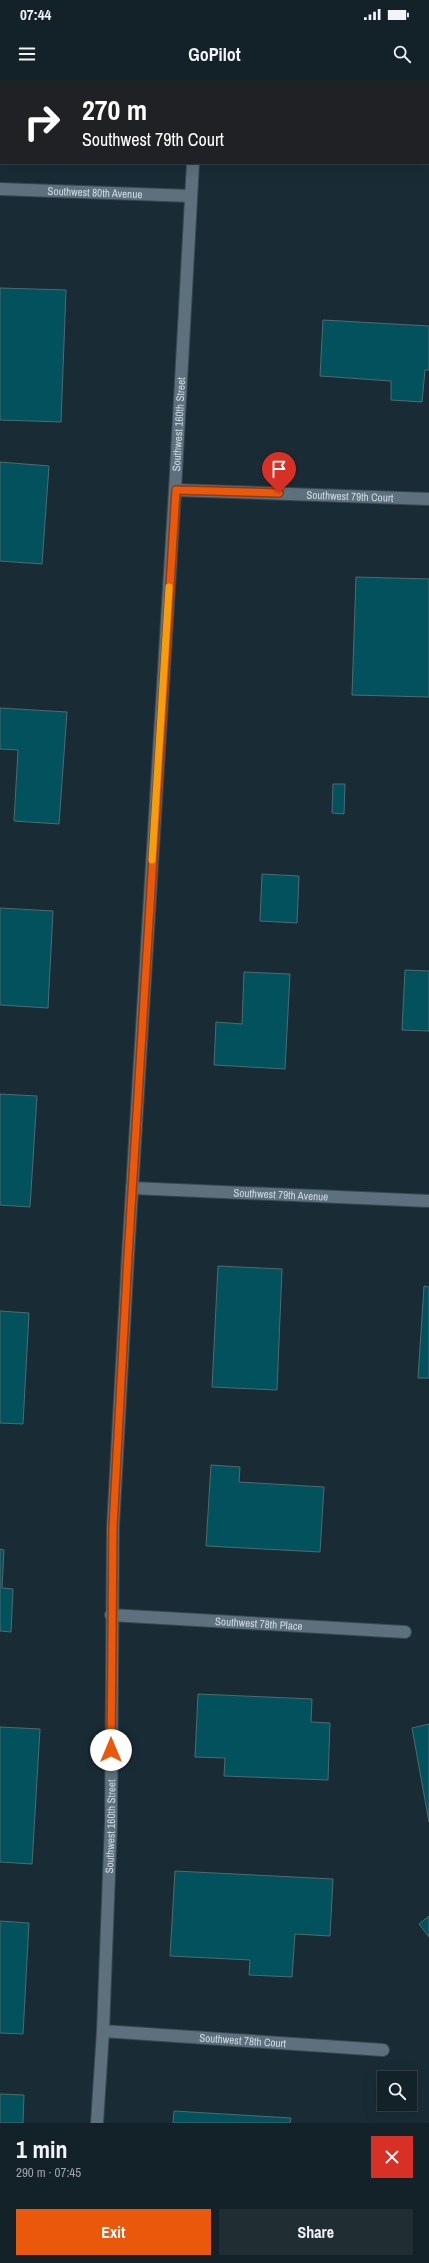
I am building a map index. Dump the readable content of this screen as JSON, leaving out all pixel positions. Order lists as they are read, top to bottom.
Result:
{
  "streets": {
    "street": [
      "Southwest 80th Avenue",
      "Southwest 160th Street",
      "Southwest 79th Court",
      "Southwest 79th Avenue",
      "Southwest 78th Place",
      "Southwest 78th Court"
    ]
  },
  "crossings": [
    ["Southwest 80th Avenue", "Southwest 160th Street"],
    ["Southwest 160th Street", "Southwest 79th Court"],
    ["Southwest 160th Street", "Southwest 79th Avenue"],
    ["Southwest 160th Street", "Southwest 78th Place"],
    ["Southwest 160th Street", "Southwest 78th Court"]
  ],
  "page": {
    "status": "07:44",
    "header": "GoPilot",
    "turn": ["270 m", "Southwest 79th Court"],
    "heading": ["1 min", "290 m · 07:45"],
    "buttons": ["Exit", "Share"]
  }
}
